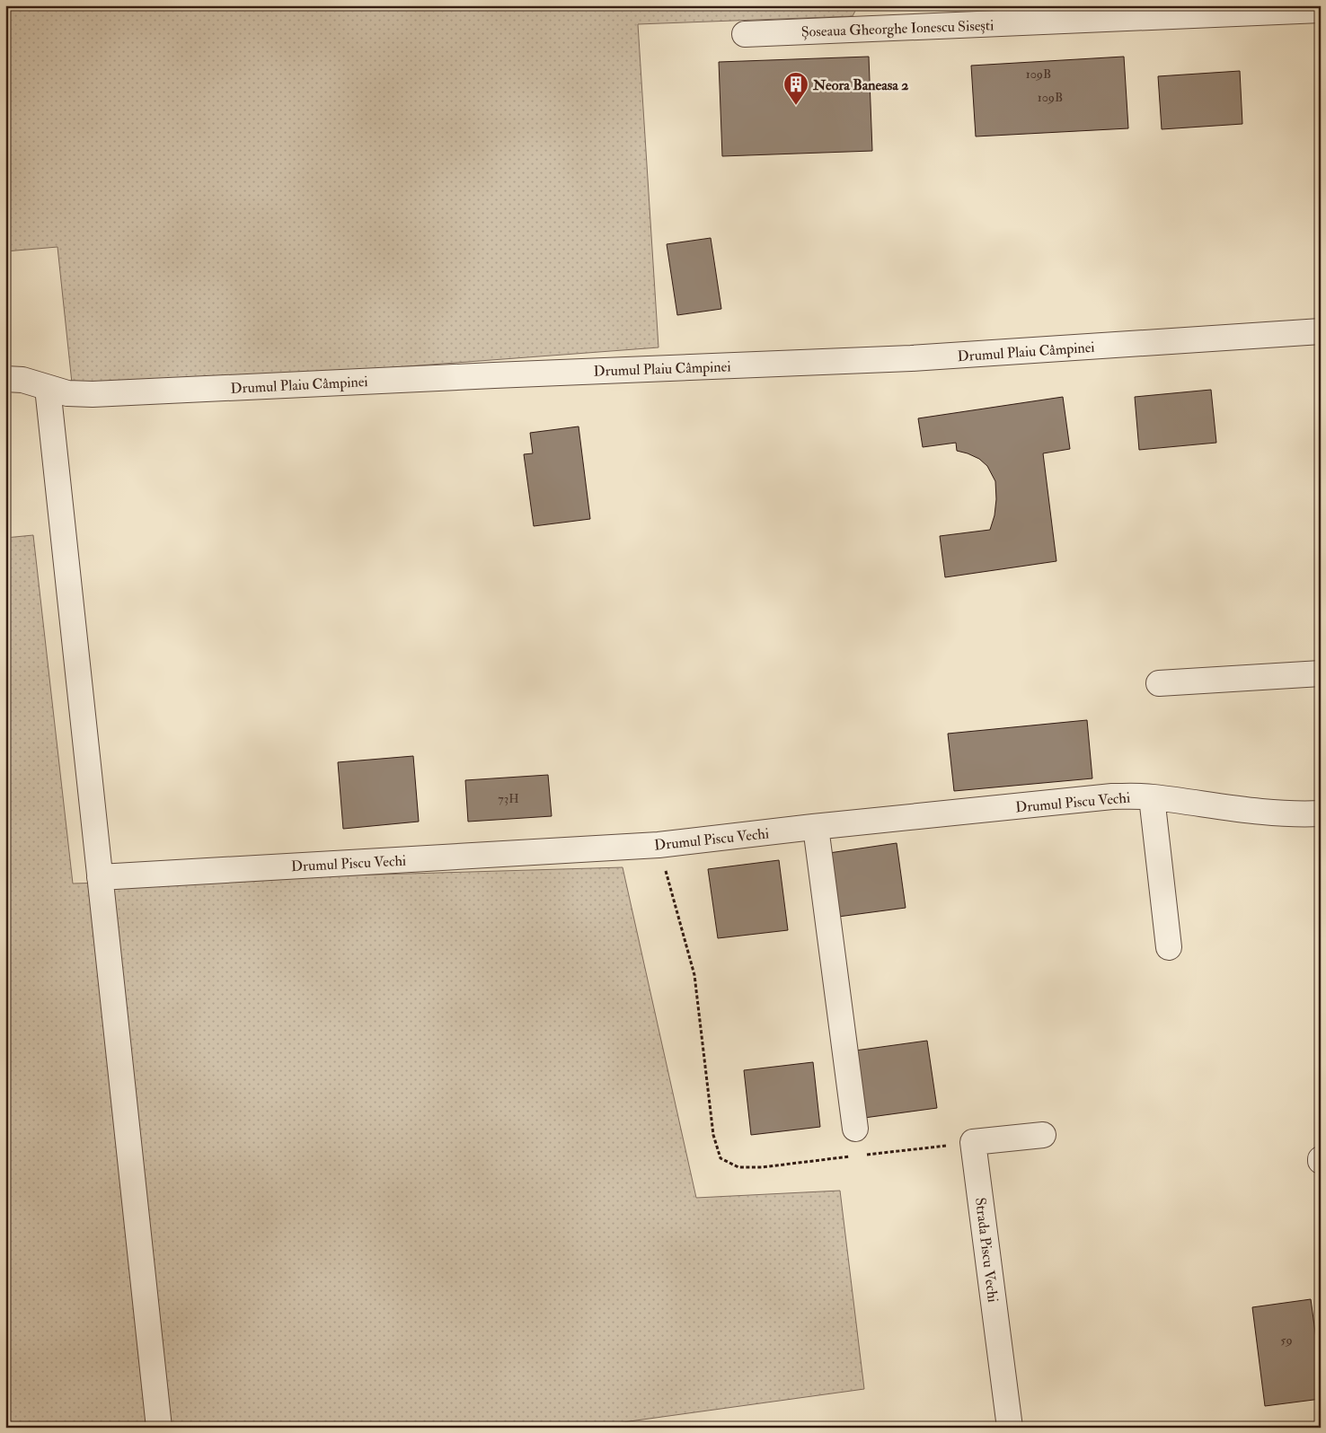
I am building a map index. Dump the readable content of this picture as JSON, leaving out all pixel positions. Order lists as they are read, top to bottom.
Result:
{
  "streets": {
    "street": [
      "Șoseaua Gheorghe Ionescu Sisești",
      "Drumul Plaiu Câmpinei",
      "Drumul Piscu Vechi",
      "Strada Piscu Vechi"
    ]
  },
  "places": {
    "building": ["Neora Baneasa 2"]
  },
  "house_numbers": [
    "109B",
    "109B",
    "73H",
    "59"
  ]
}
